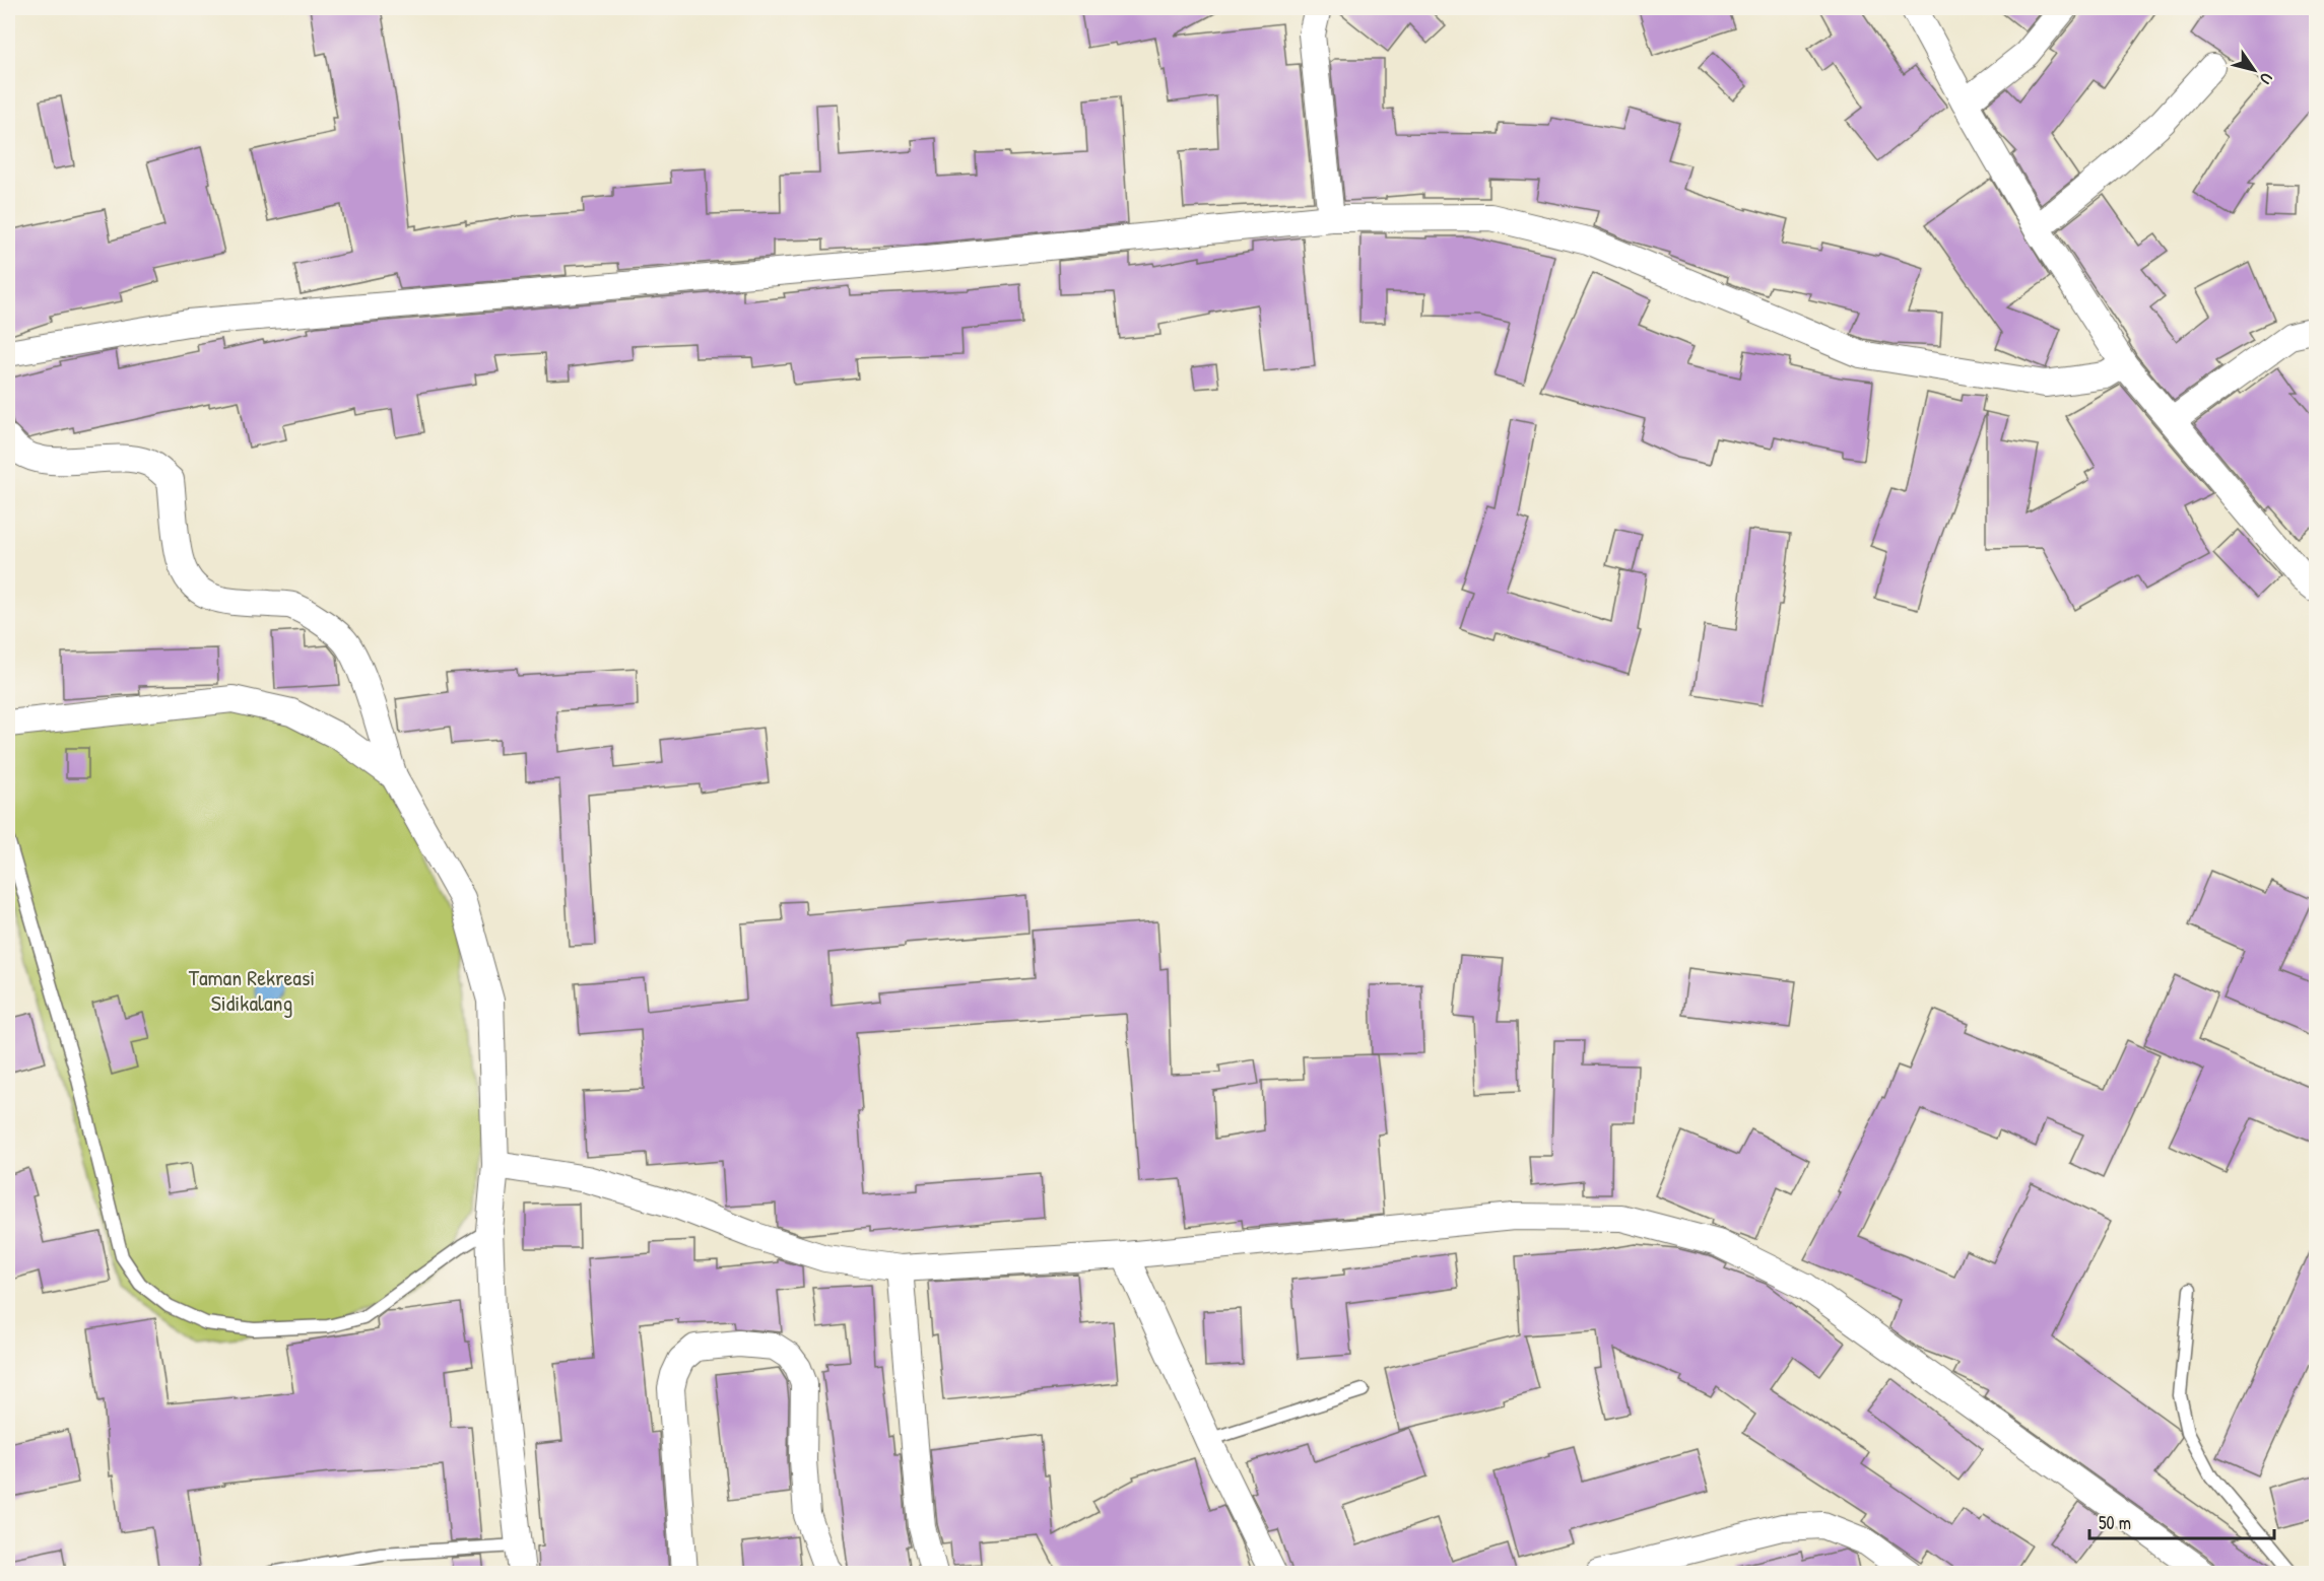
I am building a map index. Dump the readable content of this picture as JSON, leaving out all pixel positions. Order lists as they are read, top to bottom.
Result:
{
  "parks": ["Taman Rekreasi Sidikalang"],
  "scale_bar": "50 m",
  "north": "bottom right"
}
